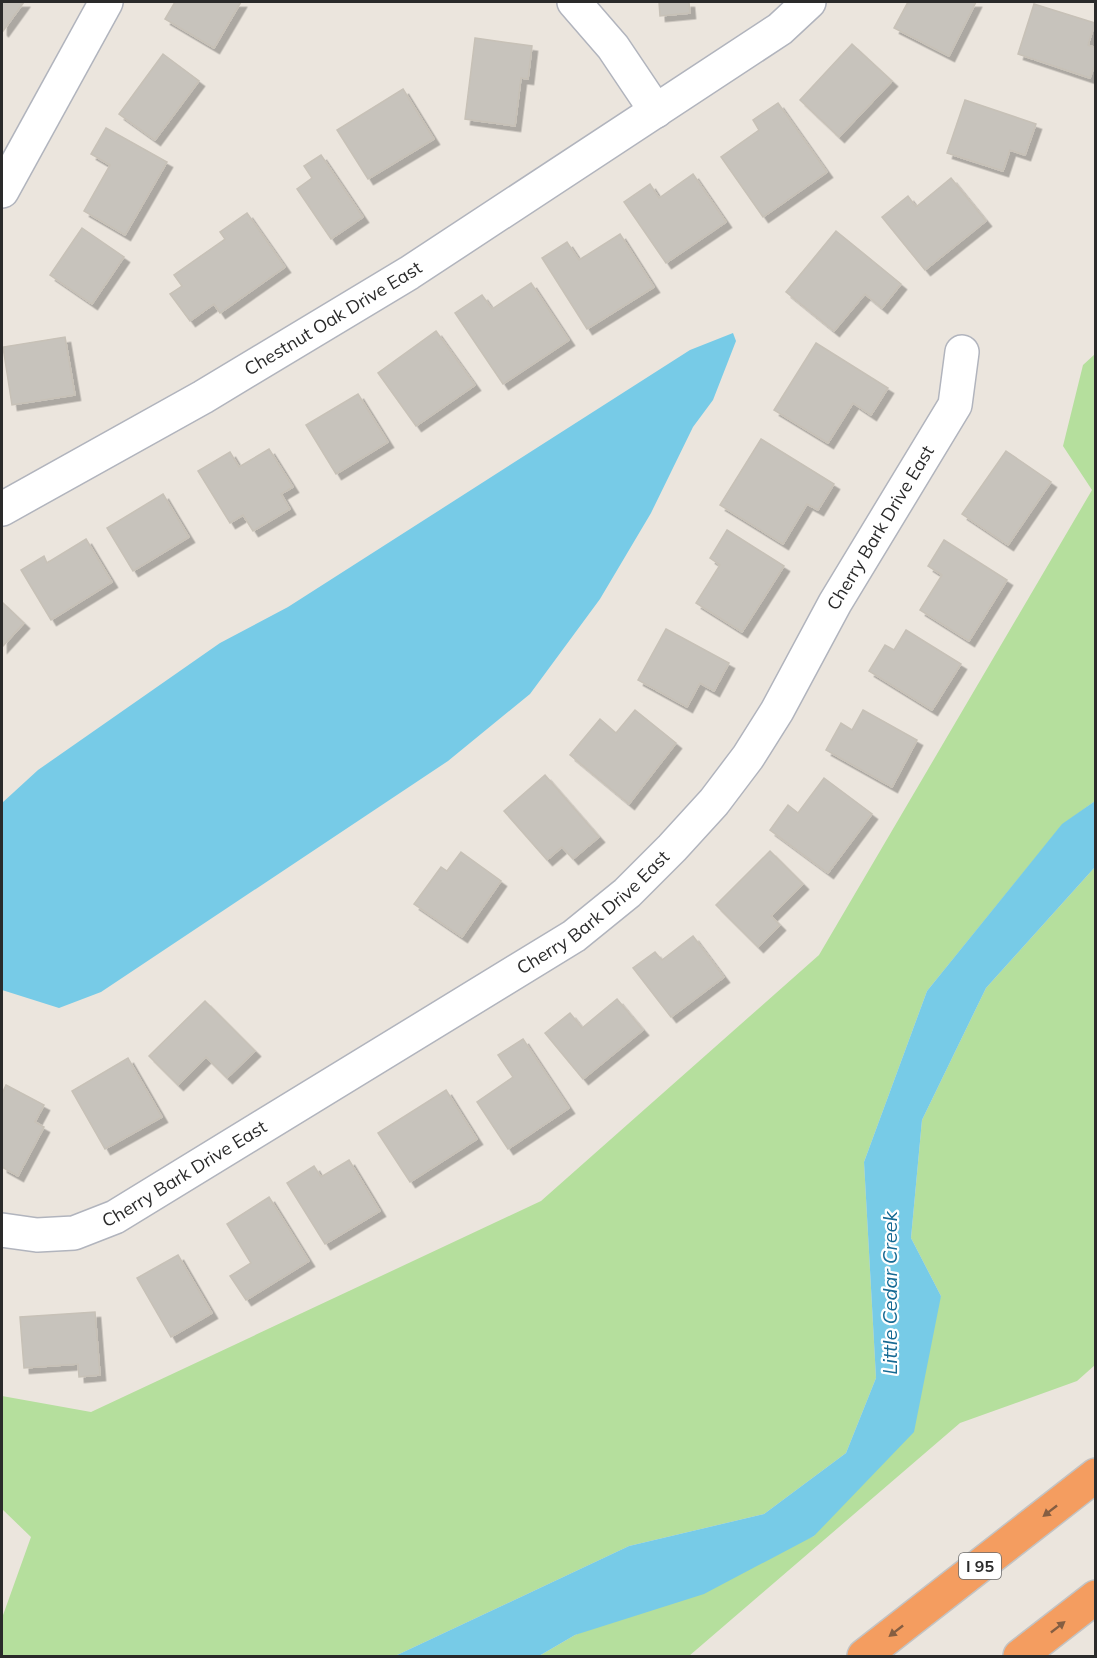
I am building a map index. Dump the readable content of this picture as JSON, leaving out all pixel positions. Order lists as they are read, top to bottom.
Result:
{
  "streets": {
    "highway": ["I 95"],
    "street": ["Chestnut Oak Drive East", "Cherry Bark Drive East"]
  },
  "water": ["Little Cedar Creek"]
}
